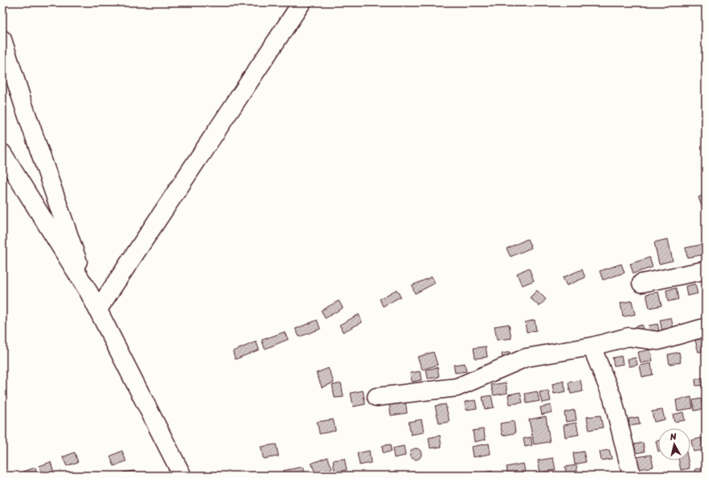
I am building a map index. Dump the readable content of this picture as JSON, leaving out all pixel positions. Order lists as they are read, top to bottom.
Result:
{
  "north": "top"
}
